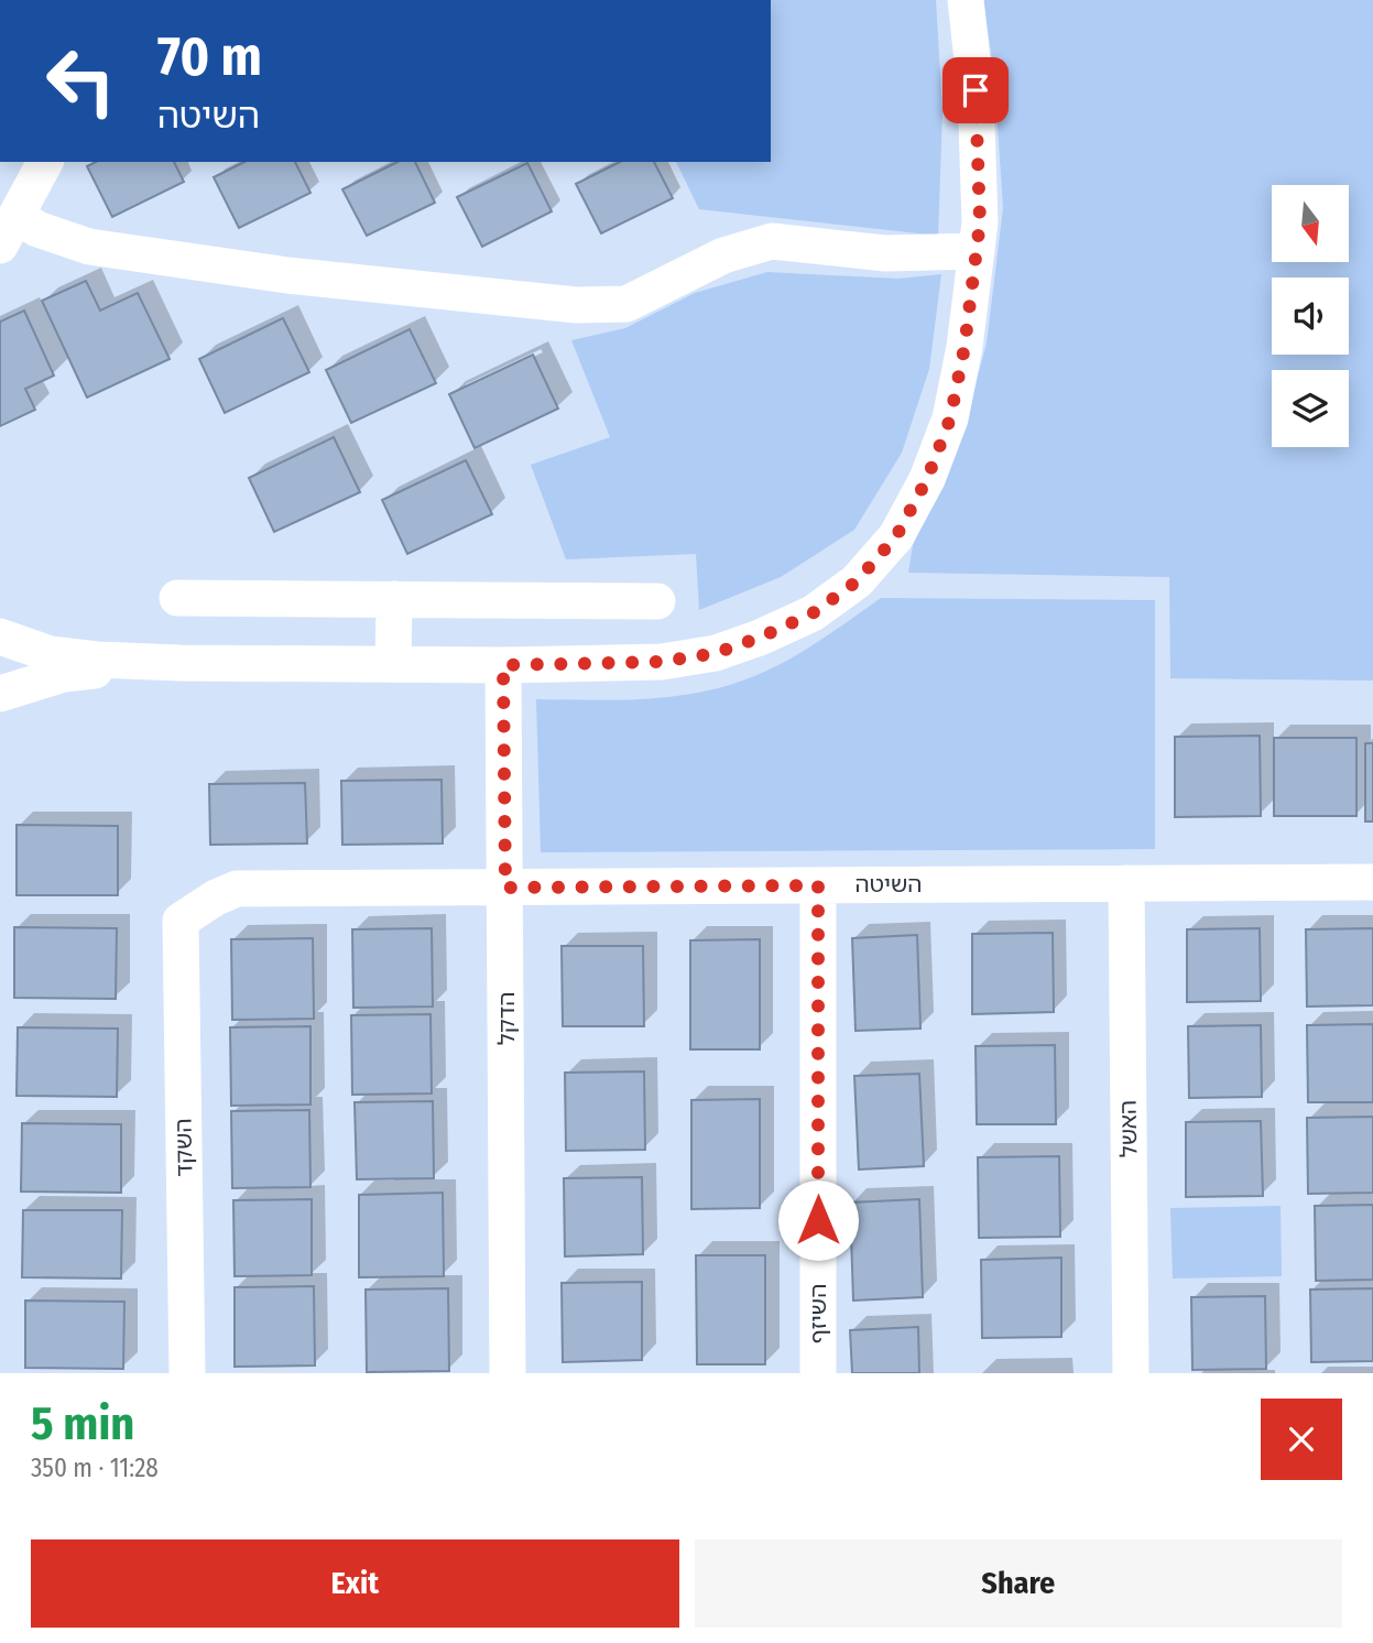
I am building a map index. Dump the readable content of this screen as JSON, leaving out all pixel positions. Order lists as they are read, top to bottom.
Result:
{
  "streets": {
    "street": [
      "השיטה",
      "הדקל",
      "האשל",
      "השקד",
      "השיזף"
    ]
  },
  "crossings": [
    ["השיטה", "הדקל"],
    ["השיטה", "האשל"],
    ["השיטה", "השקד"],
    ["השיטה", "השיזף"]
  ],
  "north": "bottom",
  "page": {
    "turn": ["70 m", "השיטה"],
    "heading": ["5 min", "350 m · 11:28"],
    "buttons": ["Exit", "Share"]
  }
}
